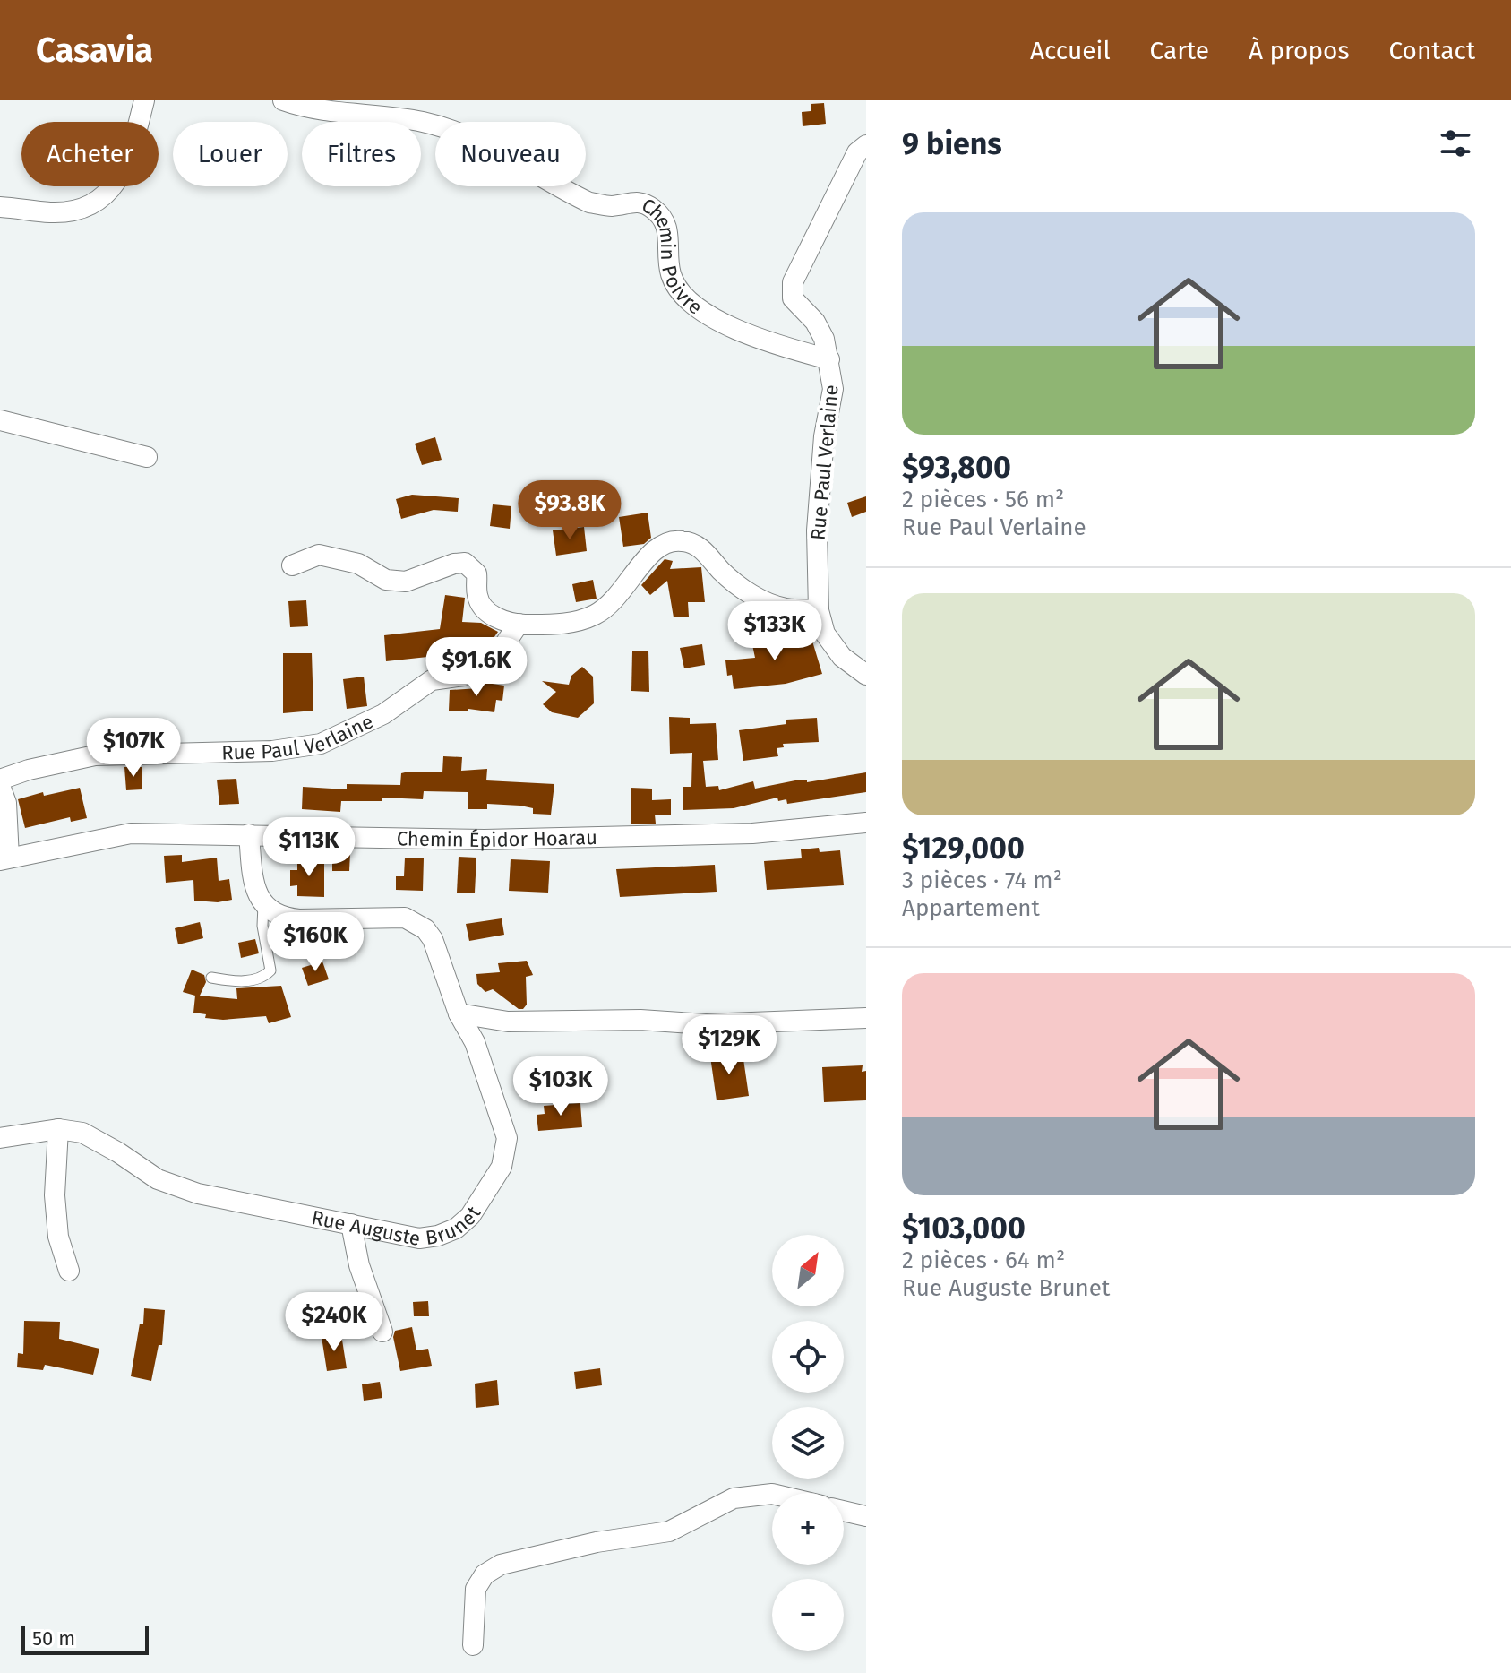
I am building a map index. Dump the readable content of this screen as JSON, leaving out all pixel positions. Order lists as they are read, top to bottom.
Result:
{
  "streets": {
    "street": [
      "Chemin Poivre",
      "Rue Paul Verlaine",
      "Chemin Épidor Hoarau",
      "Rue Auguste Brunet"
    ]
  },
  "crossings": [
    ["Chemin Poivre", "Rue Paul Verlaine"]
  ],
  "scale_bar": "50 m",
  "north": "top right",
  "page": {
    "header": "Casavia",
    "nav": [
      "Accueil",
      "Carte",
      "À propos",
      "Contact"
    ],
    "heading": "9 biens",
    "chip": [
      "Acheter",
      "Louer",
      "Filtres",
      "Nouveau"
    ],
    "list": [
      {
        "name": "$93,800",
        "note": "2 pièces · 56 m² · Rue Paul Verlaine"
      },
      {
        "name": "$129,000",
        "note": "3 pièces · 74 m² · Appartement"
      },
      {
        "name": "$103,000",
        "note": "2 pièces · 64 m² · Rue Auguste Brunet"
      }
    ],
    "price": [
      "$93.8K",
      "$133K",
      "$91.6K",
      "$107K",
      "$113K",
      "$160K",
      "$129K",
      "$103K",
      "$240K"
    ],
    "map_buttons": ["+", "−"],
    "scale": "50 m"
  }
}
